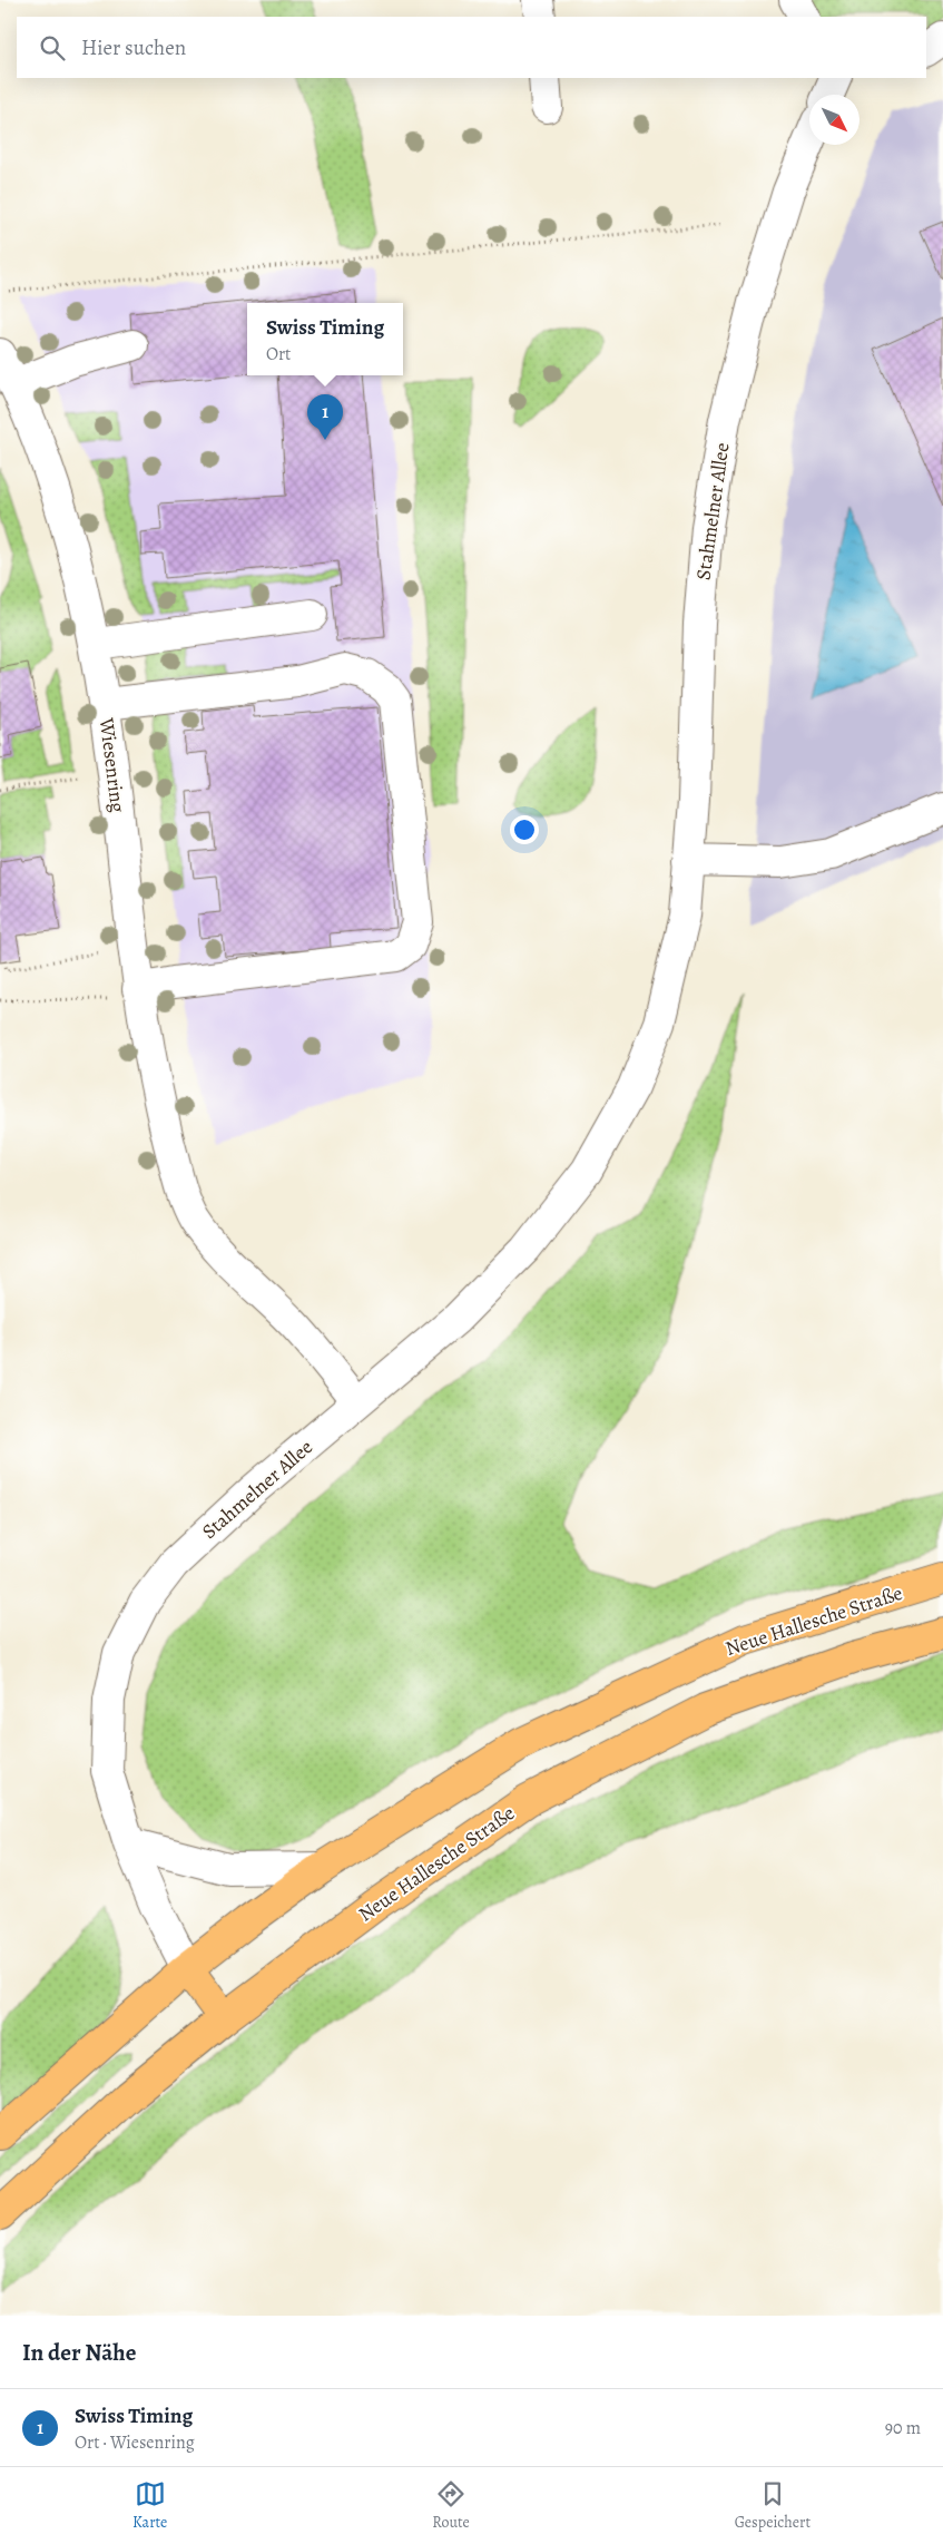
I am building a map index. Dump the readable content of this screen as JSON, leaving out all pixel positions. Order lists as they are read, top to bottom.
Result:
{
  "streets": {
    "main road": ["Stahmelner Allee", "Neue Hallesche Straße"],
    "street": ["Wiesenring"]
  },
  "crossings": [
    ["Stahmelner Allee", "Wiesenring"],
    ["Stahmelner Allee", "Neue Hallesche Straße"]
  ],
  "north": "bottom right",
  "page": {
    "search": "Hier suchen",
    "popup": ["Swiss Timing", "Ort"],
    "pins": "1",
    "heading": "In der Nähe",
    "list": [
      {
        "mark": "1",
        "name": "Swiss Timing",
        "note": "Ort · Wiesenring",
        "value": "90 m"
      }
    ],
    "nav": ["Karte", "Route", "Gespeichert"]
  }
}
